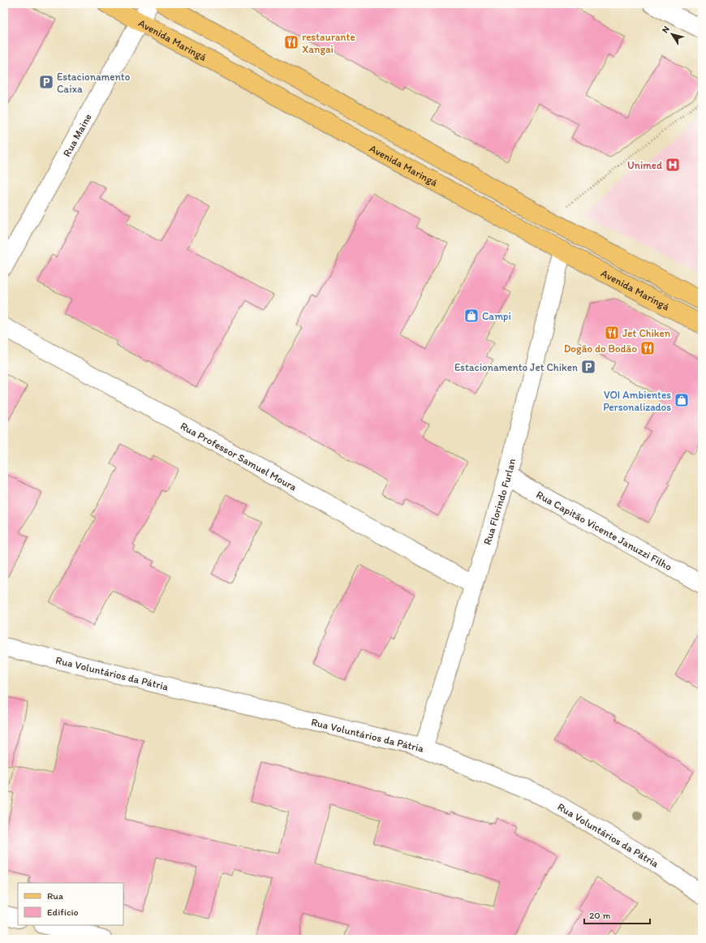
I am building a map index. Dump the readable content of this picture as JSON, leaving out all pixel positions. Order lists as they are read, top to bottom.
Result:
{
  "streets": {
    "main road": ["Avenida Maringá"],
    "street": [
      "Rua Maine",
      "Rua Professor Samuel Moura",
      "Rua Florindo Furlan",
      "Rua Capitão Vicente Januzzi Filho",
      "Rua Voluntários da Pátria"
    ]
  },
  "crossings": [
    ["Avenida Maringá", "Rua Maine"],
    ["Avenida Maringá", "Rua Florindo Furlan"],
    ["Rua Professor Samuel Moura", "Rua Florindo Furlan"],
    ["Rua Florindo Furlan", "Rua Capitão Vicente Januzzi Filho"],
    ["Rua Florindo Furlan", "Rua Voluntários da Pátria"]
  ],
  "places": {
    "restaurant": ["restaurante Xangai", "Jet Chiken", "Dogão do Bodão"],
    "parking": ["Estacionamento Caixa", "Estacionamento Jet Chiken"],
    "hospital": ["Unimed"],
    "shop": ["Campi", "VOI Ambientes Personalizados"]
  },
  "legend": ["Rua", "Edifício"],
  "scale_bar": "20 m",
  "north": "top left"
}
